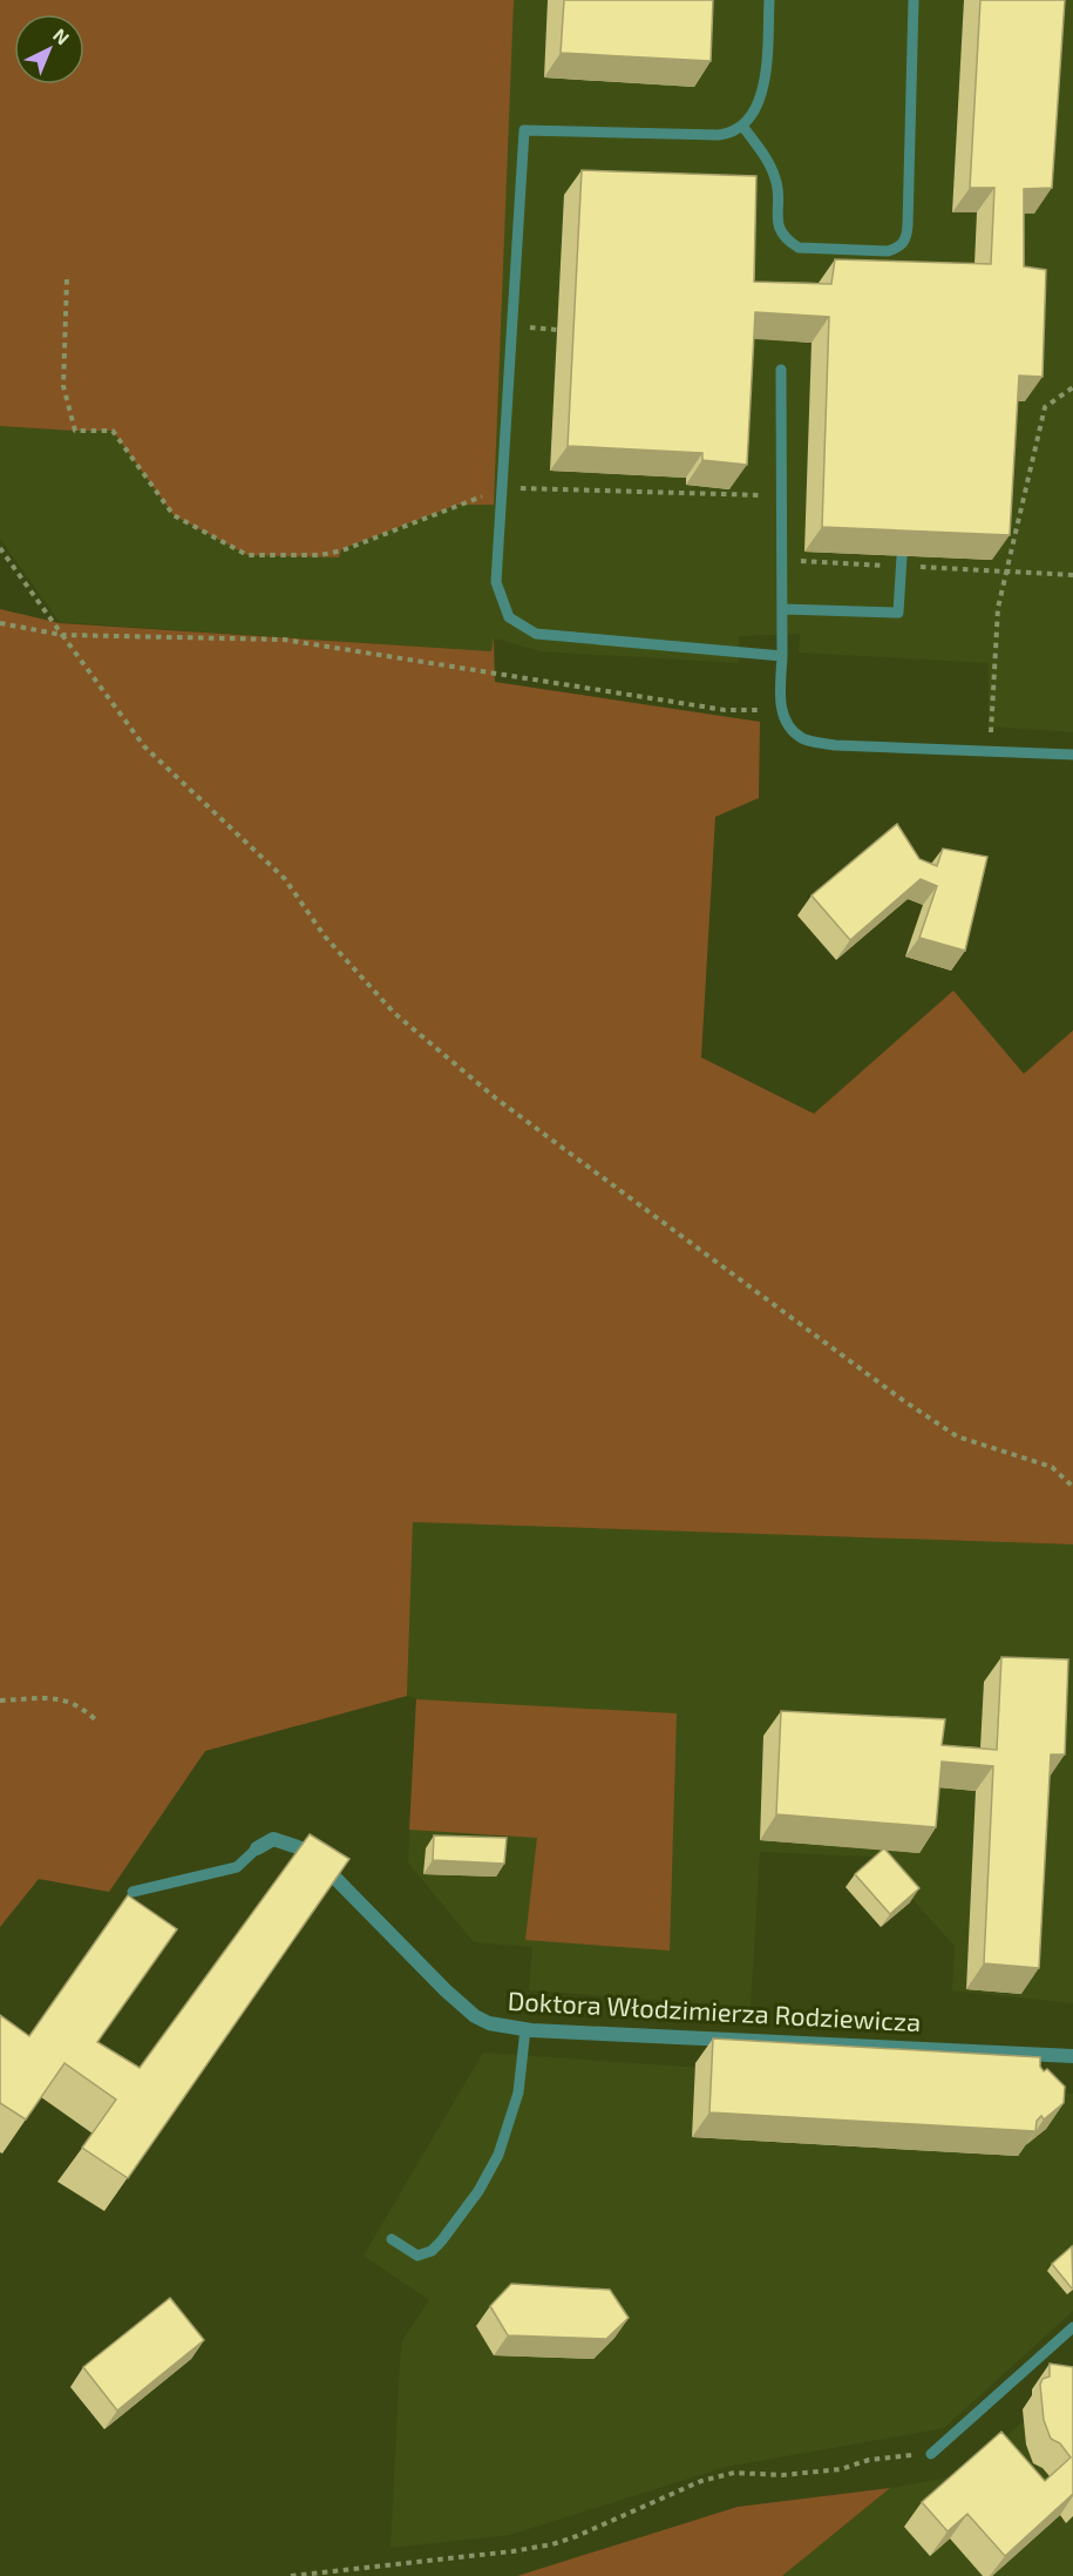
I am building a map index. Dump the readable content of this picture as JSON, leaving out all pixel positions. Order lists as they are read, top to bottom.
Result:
{
  "streets": {
    "street": ["Doktora Włodzimierza Rodziewicza"]
  },
  "north": "top right"
}
